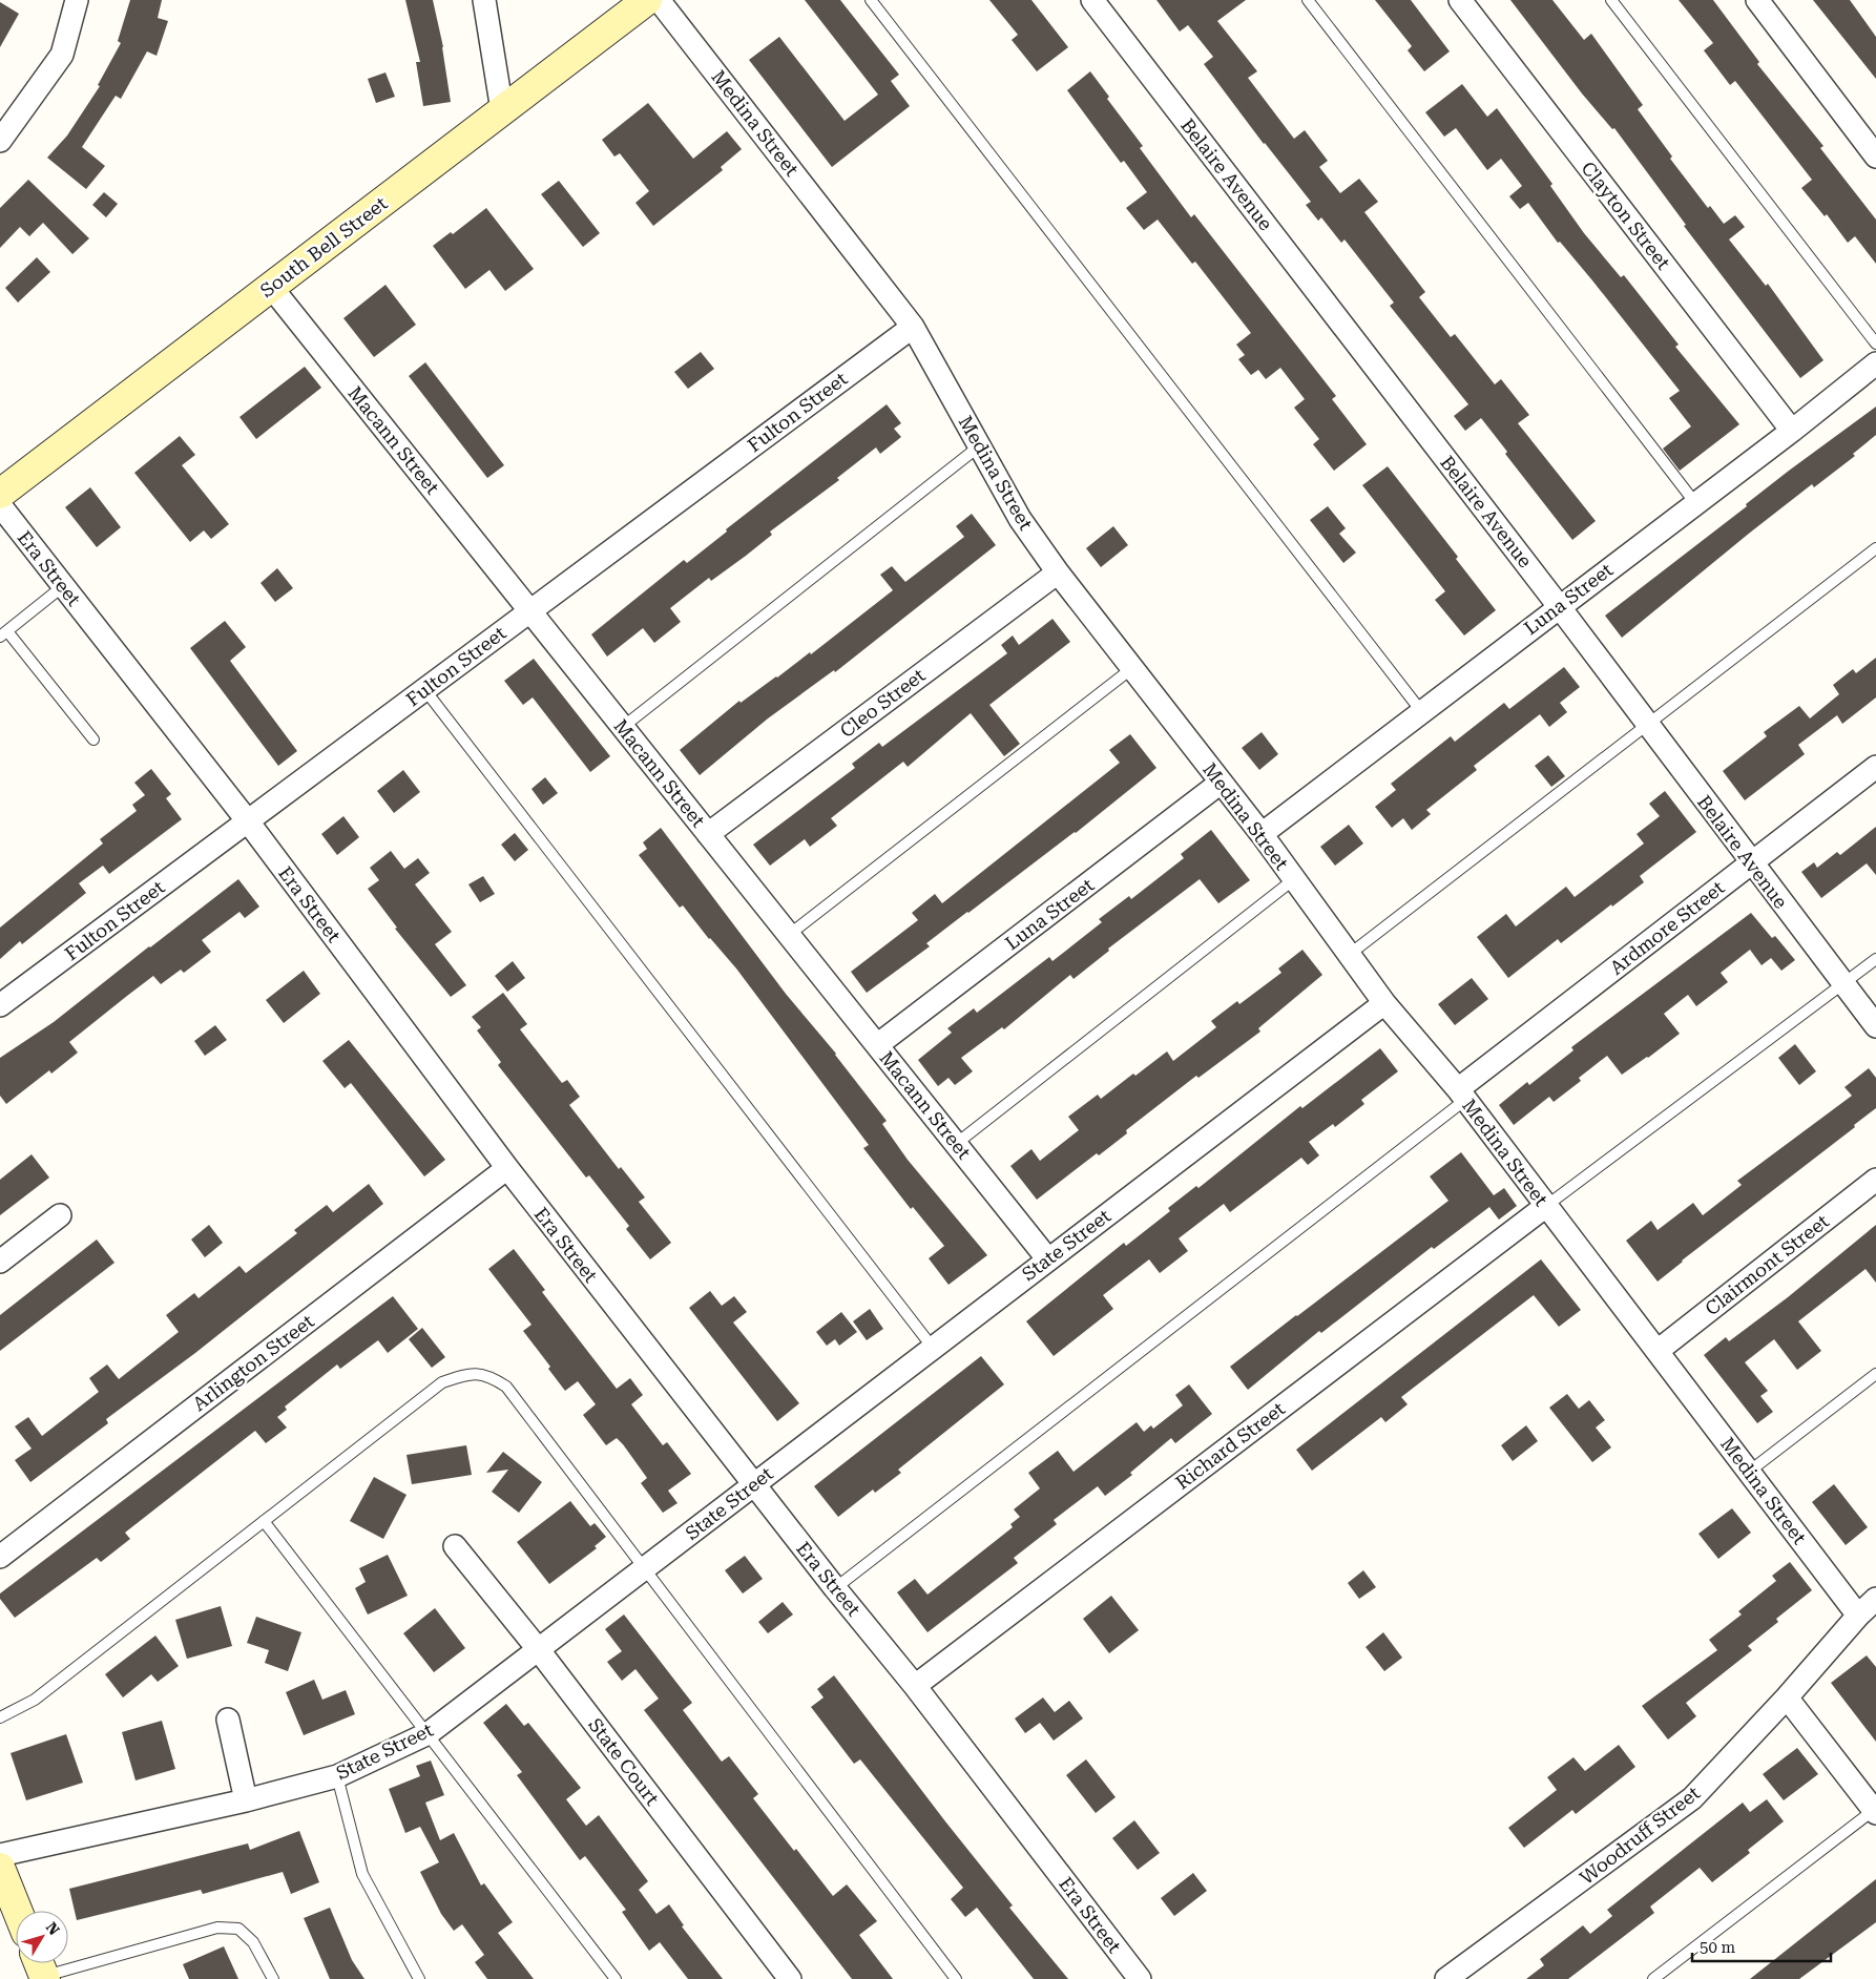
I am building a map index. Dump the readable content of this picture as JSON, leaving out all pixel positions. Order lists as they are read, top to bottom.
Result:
{
  "streets": {
    "main road": ["South Bell Street"],
    "street": [
      "Medina Street",
      "Belaire Avenue",
      "Clayton Street",
      "Fulton Street",
      "Macann Street",
      "Era Street",
      "Luna Street",
      "Cleo Street",
      "Ardmore Street",
      "State Street",
      "Clairmont Street",
      "Arlington Street",
      "Richard Street",
      "State Court",
      "Woodruff Street"
    ]
  },
  "crossings": [
    ["Medina Street", "Fulton Street"],
    ["Medina Street", "Luna Street"],
    ["Medina Street", "Cleo Street"],
    ["Medina Street", "Ardmore Street"],
    ["Medina Street", "State Street"],
    ["Medina Street", "Clairmont Street"],
    ["Medina Street", "Richard Street"],
    ["Medina Street", "Woodruff Street"],
    ["Belaire Avenue", "Luna Street"],
    ["Belaire Avenue", "Ardmore Street"],
    ["Clayton Street", "Luna Street"],
    ["South Bell Street", "Macann Street"],
    ["Fulton Street", "Macann Street"],
    ["Fulton Street", "Era Street"],
    ["Macann Street", "Luna Street"],
    ["Macann Street", "Cleo Street"],
    ["Macann Street", "State Street"],
    ["Era Street", "State Street"],
    ["Era Street", "Arlington Street"],
    ["Era Street", "Richard Street"],
    ["State Street", "State Court"]
  ],
  "scale_bar": "50 m",
  "north": "top right"
}
